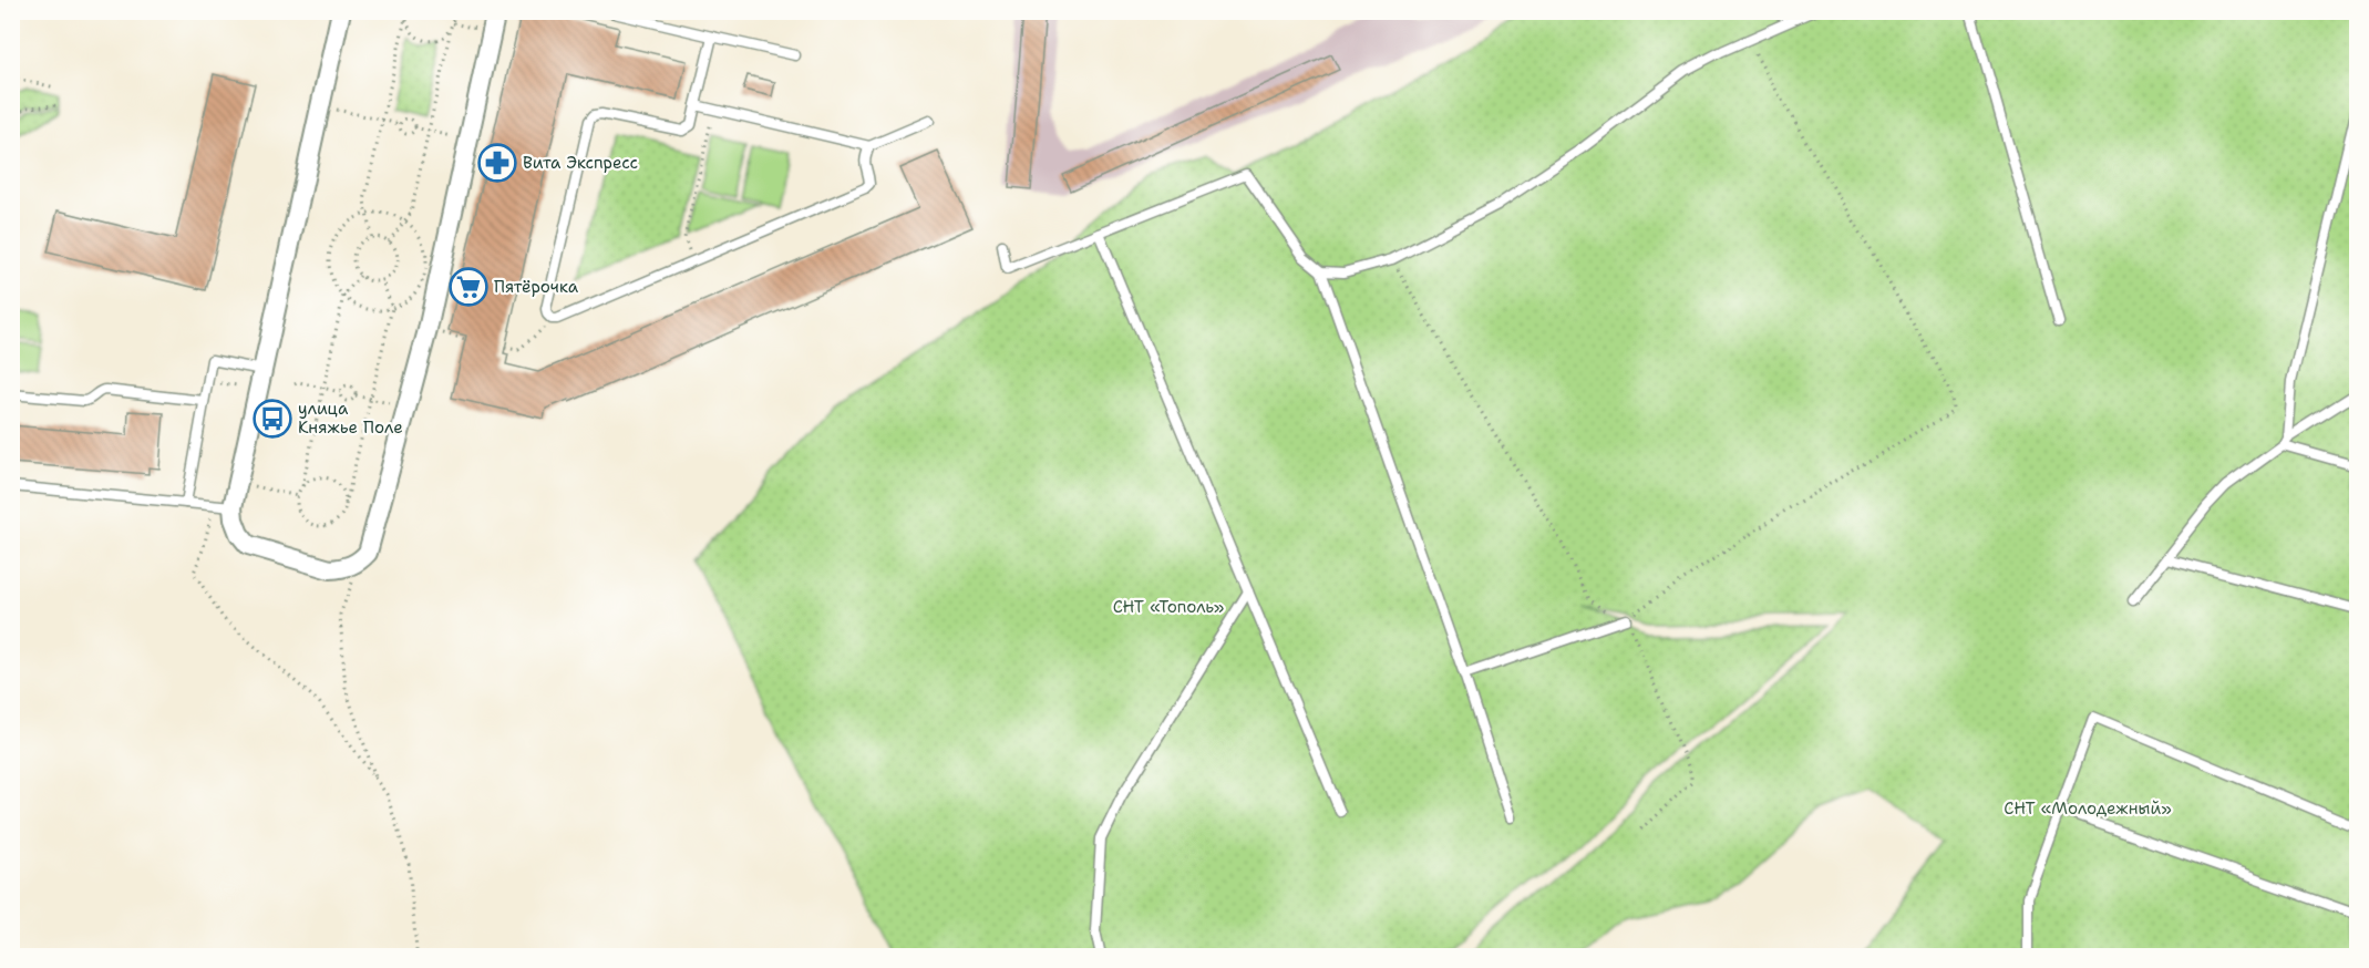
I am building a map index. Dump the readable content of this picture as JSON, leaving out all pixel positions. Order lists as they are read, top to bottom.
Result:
{
  "parks": ["СНТ «Тополь»", "СНТ «Молодежный»"],
  "places": {
    "pharmacy": ["Вита Экспресс"],
    "supermarket": ["Пятёрочка"],
    "bus stop": ["улица Княжье Поле"]
  }
}
